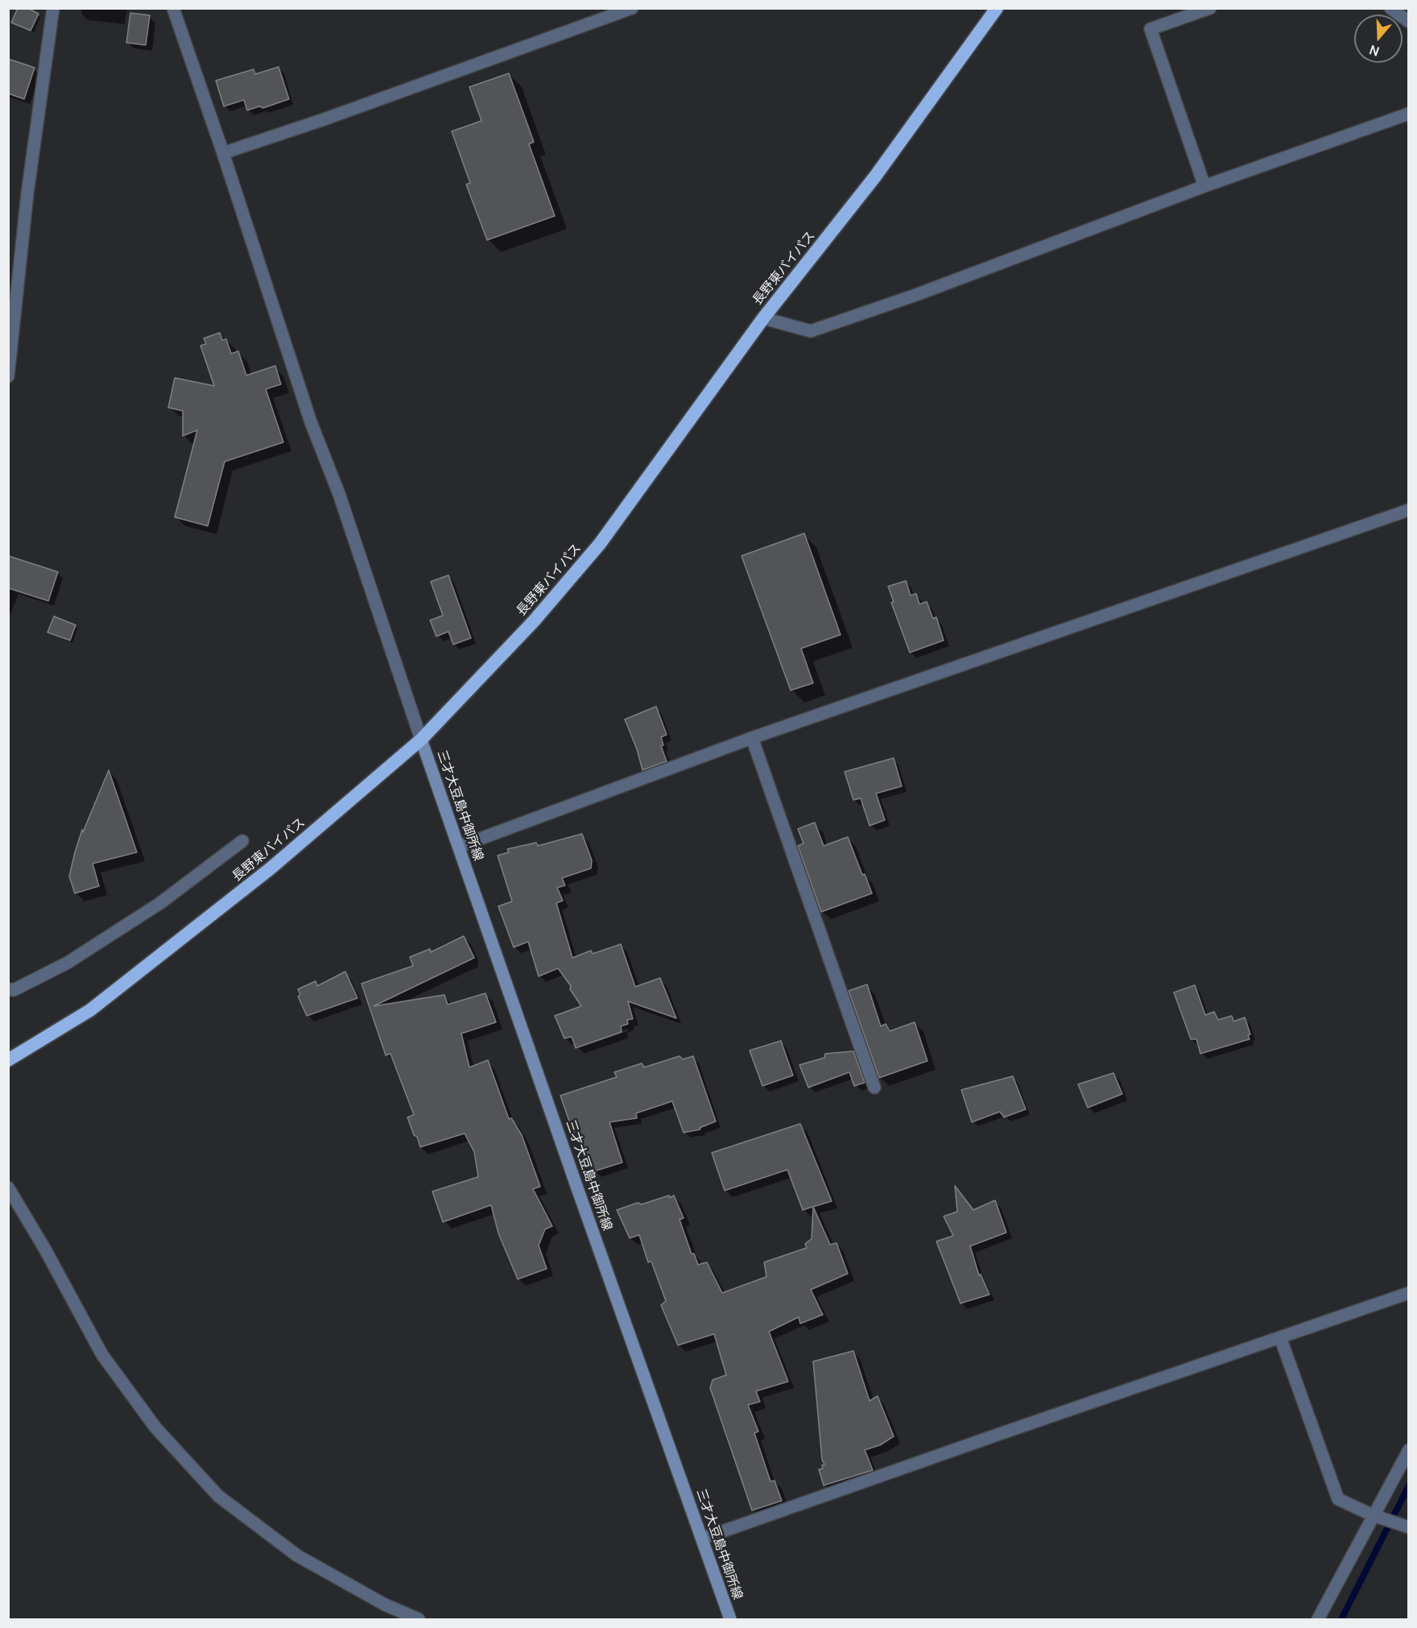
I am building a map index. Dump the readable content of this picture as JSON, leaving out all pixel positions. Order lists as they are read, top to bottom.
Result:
{
  "streets": {
    "highway": ["長野東バイパス"],
    "main road": ["三才大豆島中御所線"]
  },
  "crossings": [
    ["長野東バイパス", "三才大豆島中御所線"]
  ],
  "north": "bottom"
}
